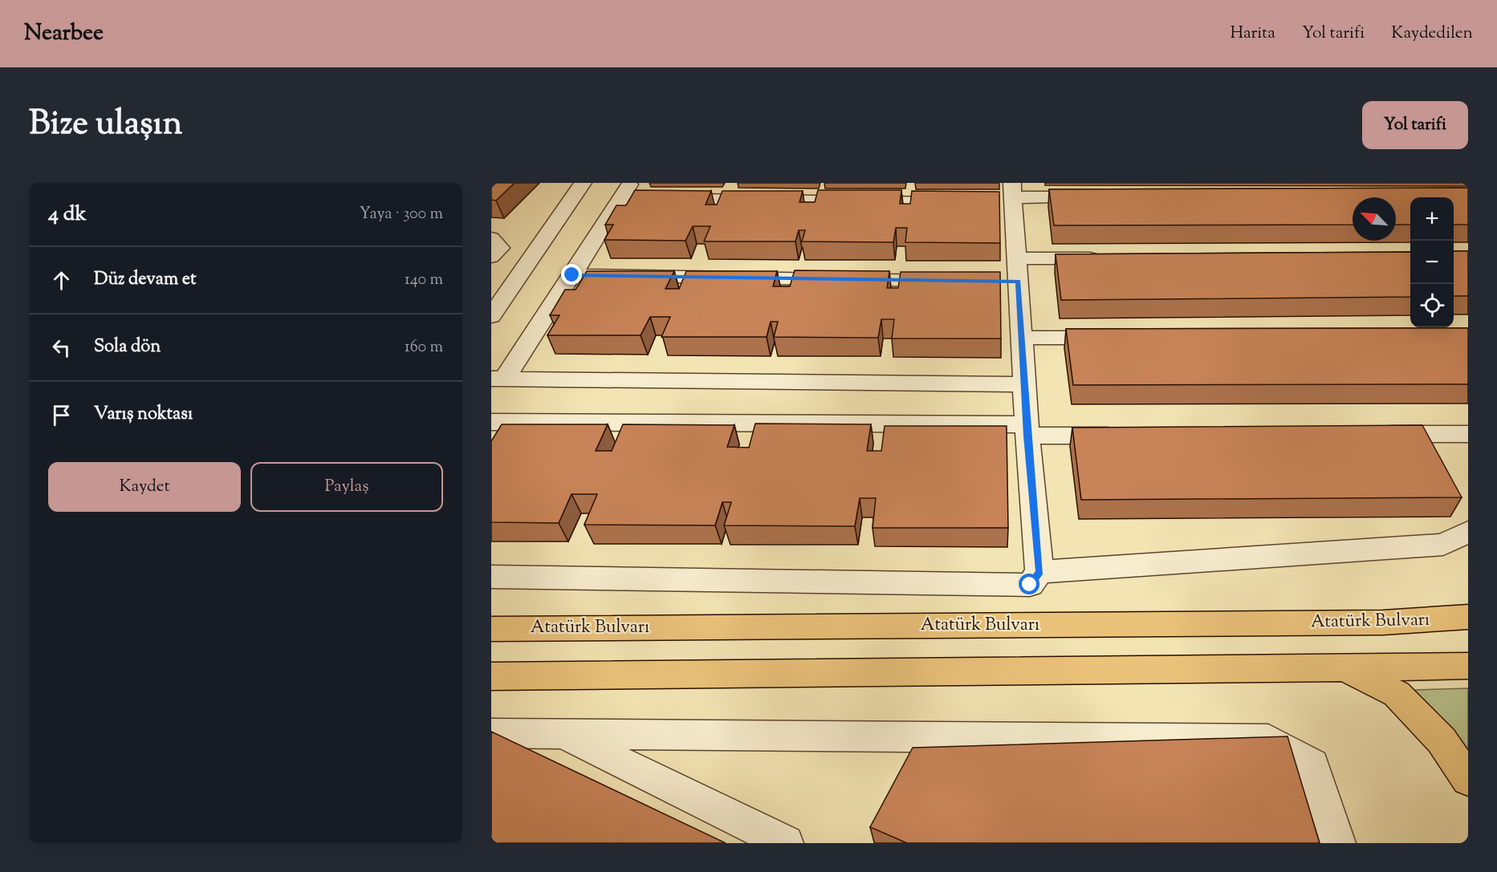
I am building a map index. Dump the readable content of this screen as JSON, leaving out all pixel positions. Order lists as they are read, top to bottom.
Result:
{
  "streets": {
    "main road": ["Atatürk Bulvarı"]
  },
  "north": "top left",
  "page": {
    "header": "Nearbee",
    "nav": ["Harita", "Yol tarifi", "Kaydedilen"],
    "title": "Bize ulaşın",
    "buttons": [
      "Yol tarifi",
      ["Kaydet", "Paylaş"]
    ],
    "heading": ["4 dk", "Yaya · 300 m"],
    "map_buttons": ["+", "−"],
    "list": [
      ["Düz devam et", "140 m"],
      ["Sola dön", "160 m"],
      "Varış noktası"
    ]
  }
}
